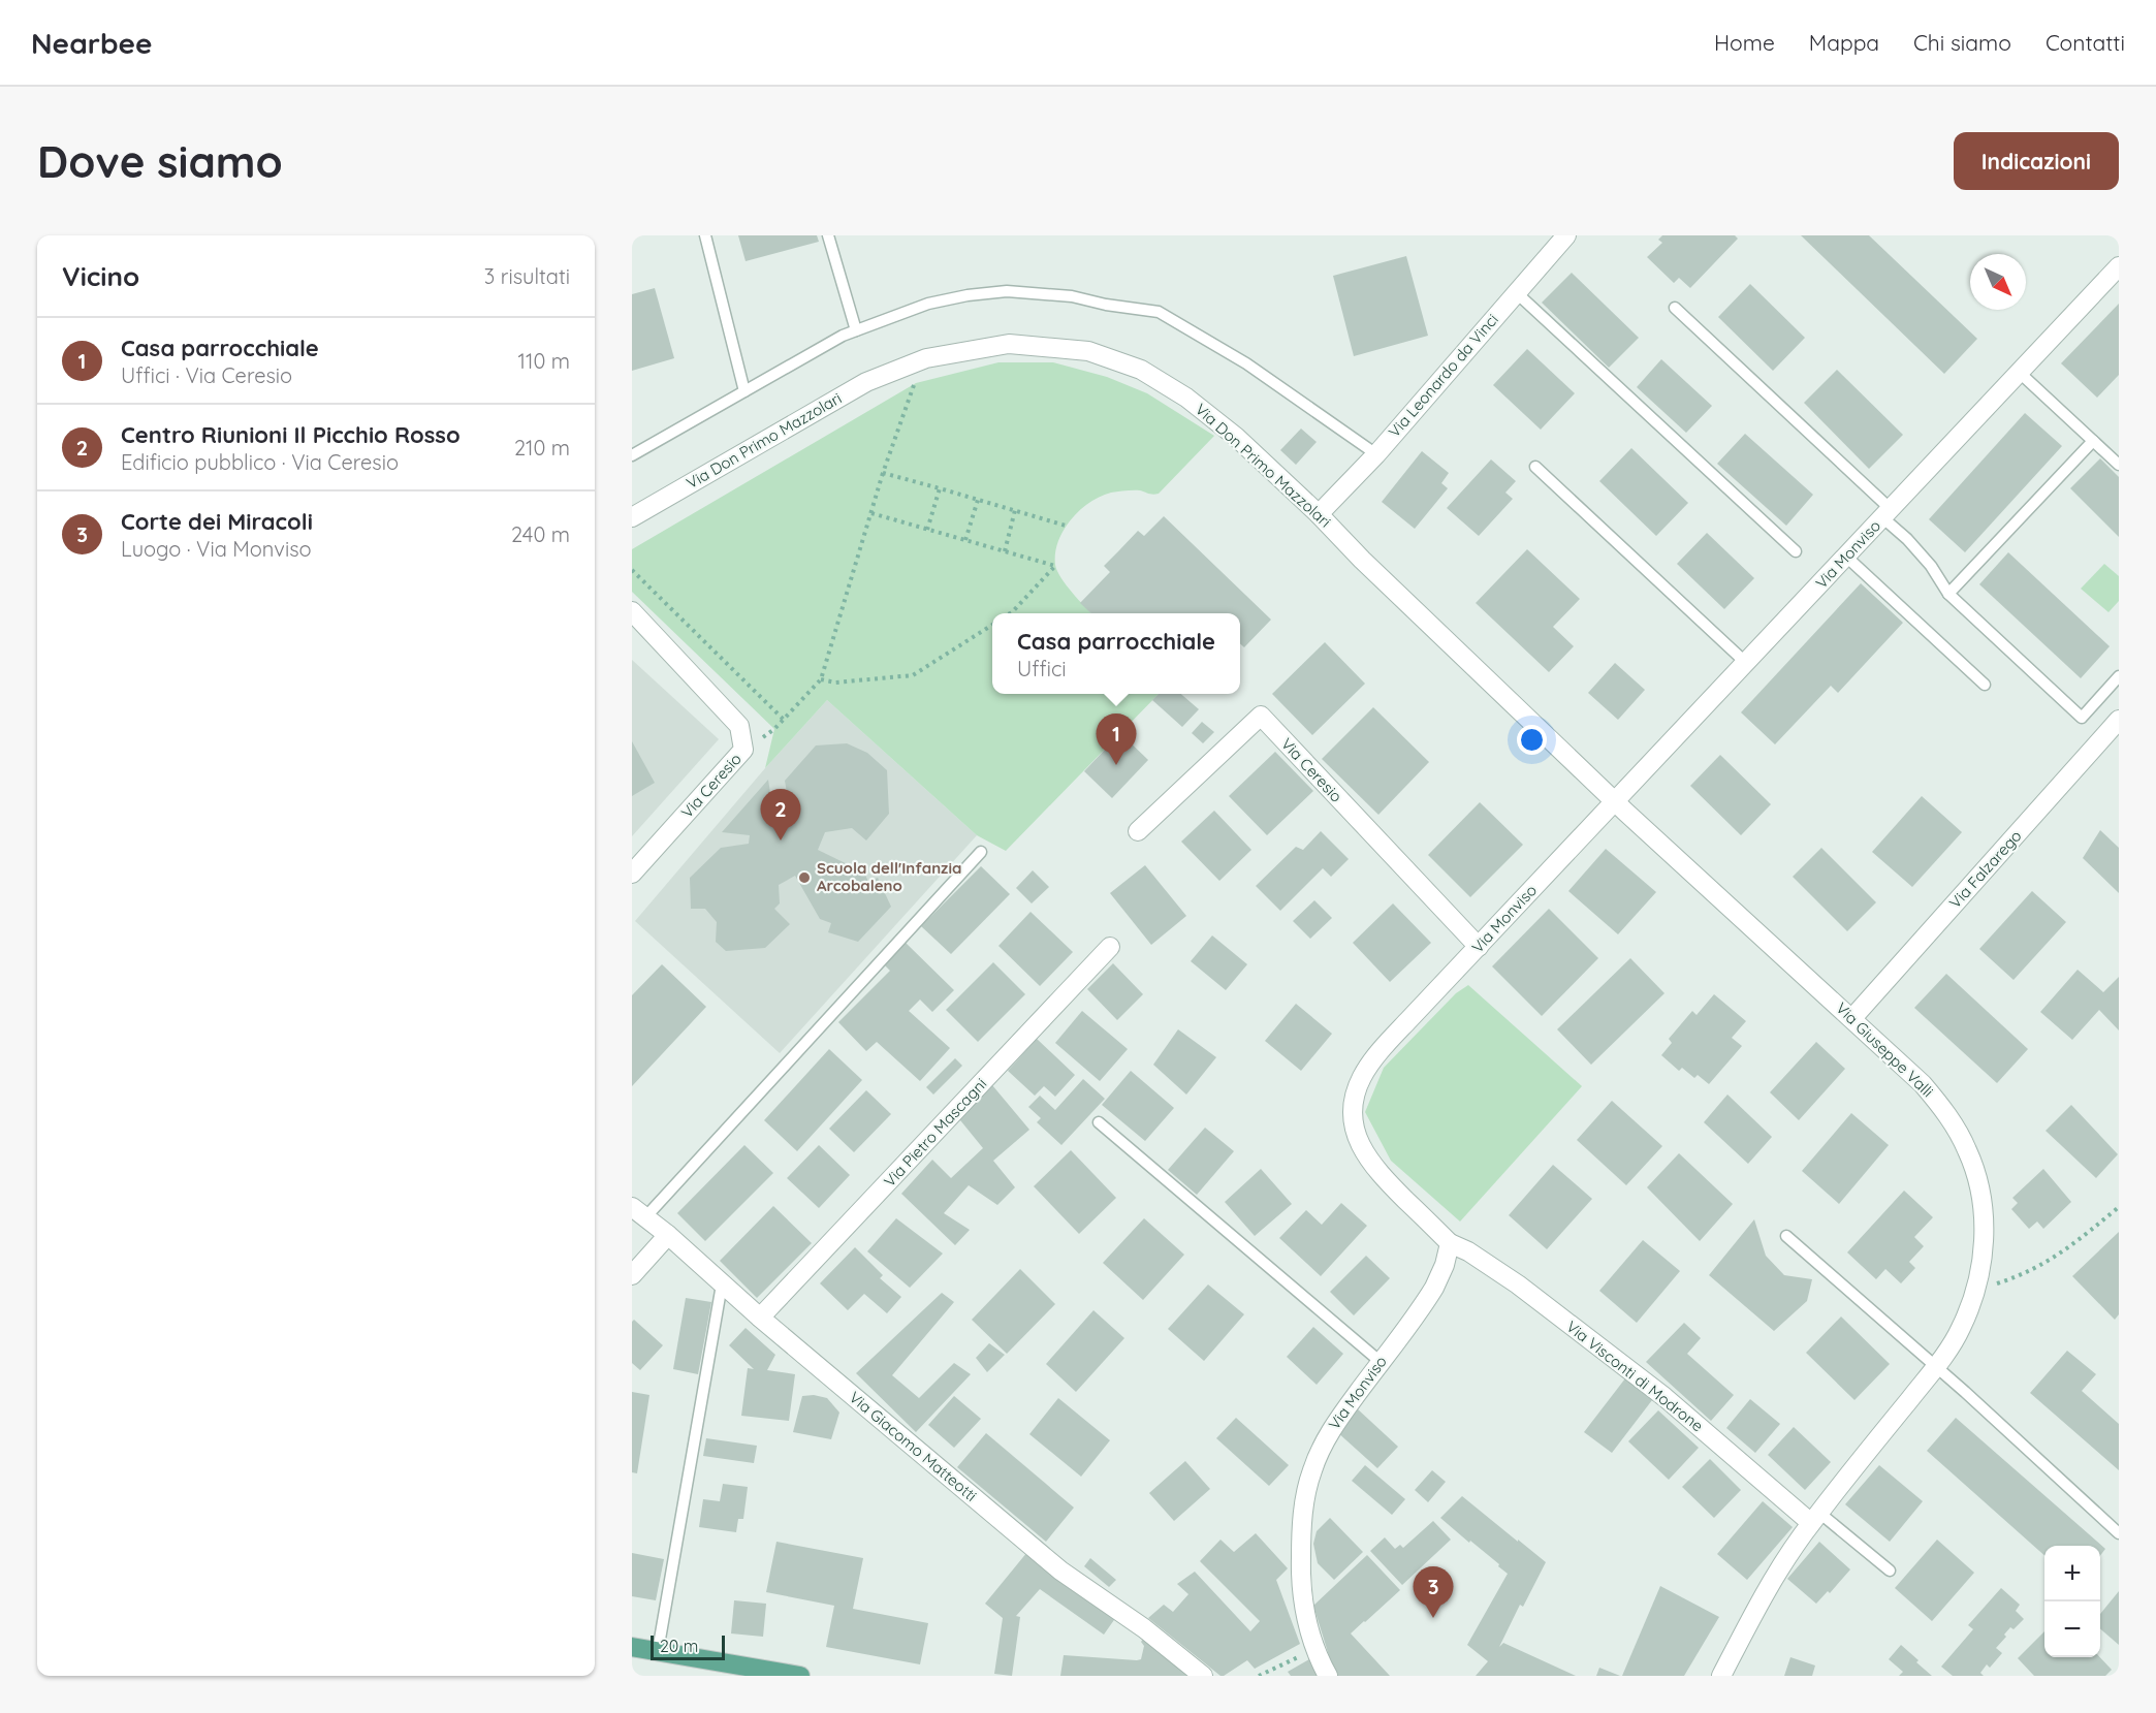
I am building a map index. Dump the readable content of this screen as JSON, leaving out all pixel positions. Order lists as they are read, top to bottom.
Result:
{
  "streets": {
    "street": [
      "Via Leonardo da Vinci",
      "Via Don Primo Mazzolari",
      "Via Monviso",
      "Via Ceresio",
      "Via Falzarego",
      "Via Giuseppe Valli",
      "Via Pietro Mascagni",
      "Via Visconti di Modrone",
      "Via Giacomo Matteotti"
    ]
  },
  "crossings": [
    ["Via Leonardo da Vinci", "Via Don Primo Mazzolari"],
    ["Via Don Primo Mazzolari", "Via Monviso"],
    ["Via Don Primo Mazzolari", "Via Giuseppe Valli"],
    ["Via Monviso", "Via Ceresio"],
    ["Via Monviso", "Via Giuseppe Valli"],
    ["Via Monviso", "Via Visconti di Modrone"],
    ["Via Falzarego", "Via Giuseppe Valli"],
    ["Via Giuseppe Valli", "Via Visconti di Modrone"],
    ["Via Pietro Mascagni", "Via Giacomo Matteotti"]
  ],
  "places": ["Scuola dell'Infanzia Arcobaleno"],
  "scale_bar": "20 m",
  "north": "bottom right",
  "page": {
    "header": "Nearbee",
    "nav": [
      "Home",
      "Mappa",
      "Chi siamo",
      "Contatti"
    ],
    "buttons": "Indicazioni",
    "title": "Dove siamo",
    "heading": ["Vicino", "3 risultati"],
    "list": [
      {
        "mark": "1",
        "name": "Casa parrocchiale",
        "note": "Uffici · Via Ceresio",
        "value": "110 m"
      },
      {
        "mark": "2",
        "name": "Centro Riunioni Il Picchio Rosso",
        "note": "Edificio pubblico · Via Ceresio",
        "value": "210 m"
      },
      {
        "mark": "3",
        "name": "Corte dei Miracoli",
        "note": "Luogo · Via Monviso",
        "value": "240 m"
      }
    ],
    "popup": ["Casa parrocchiale", "Uffici"],
    "pins": ["1", "2", "3"],
    "map_buttons": ["+", "−"],
    "scale": "20 m"
  }
}
